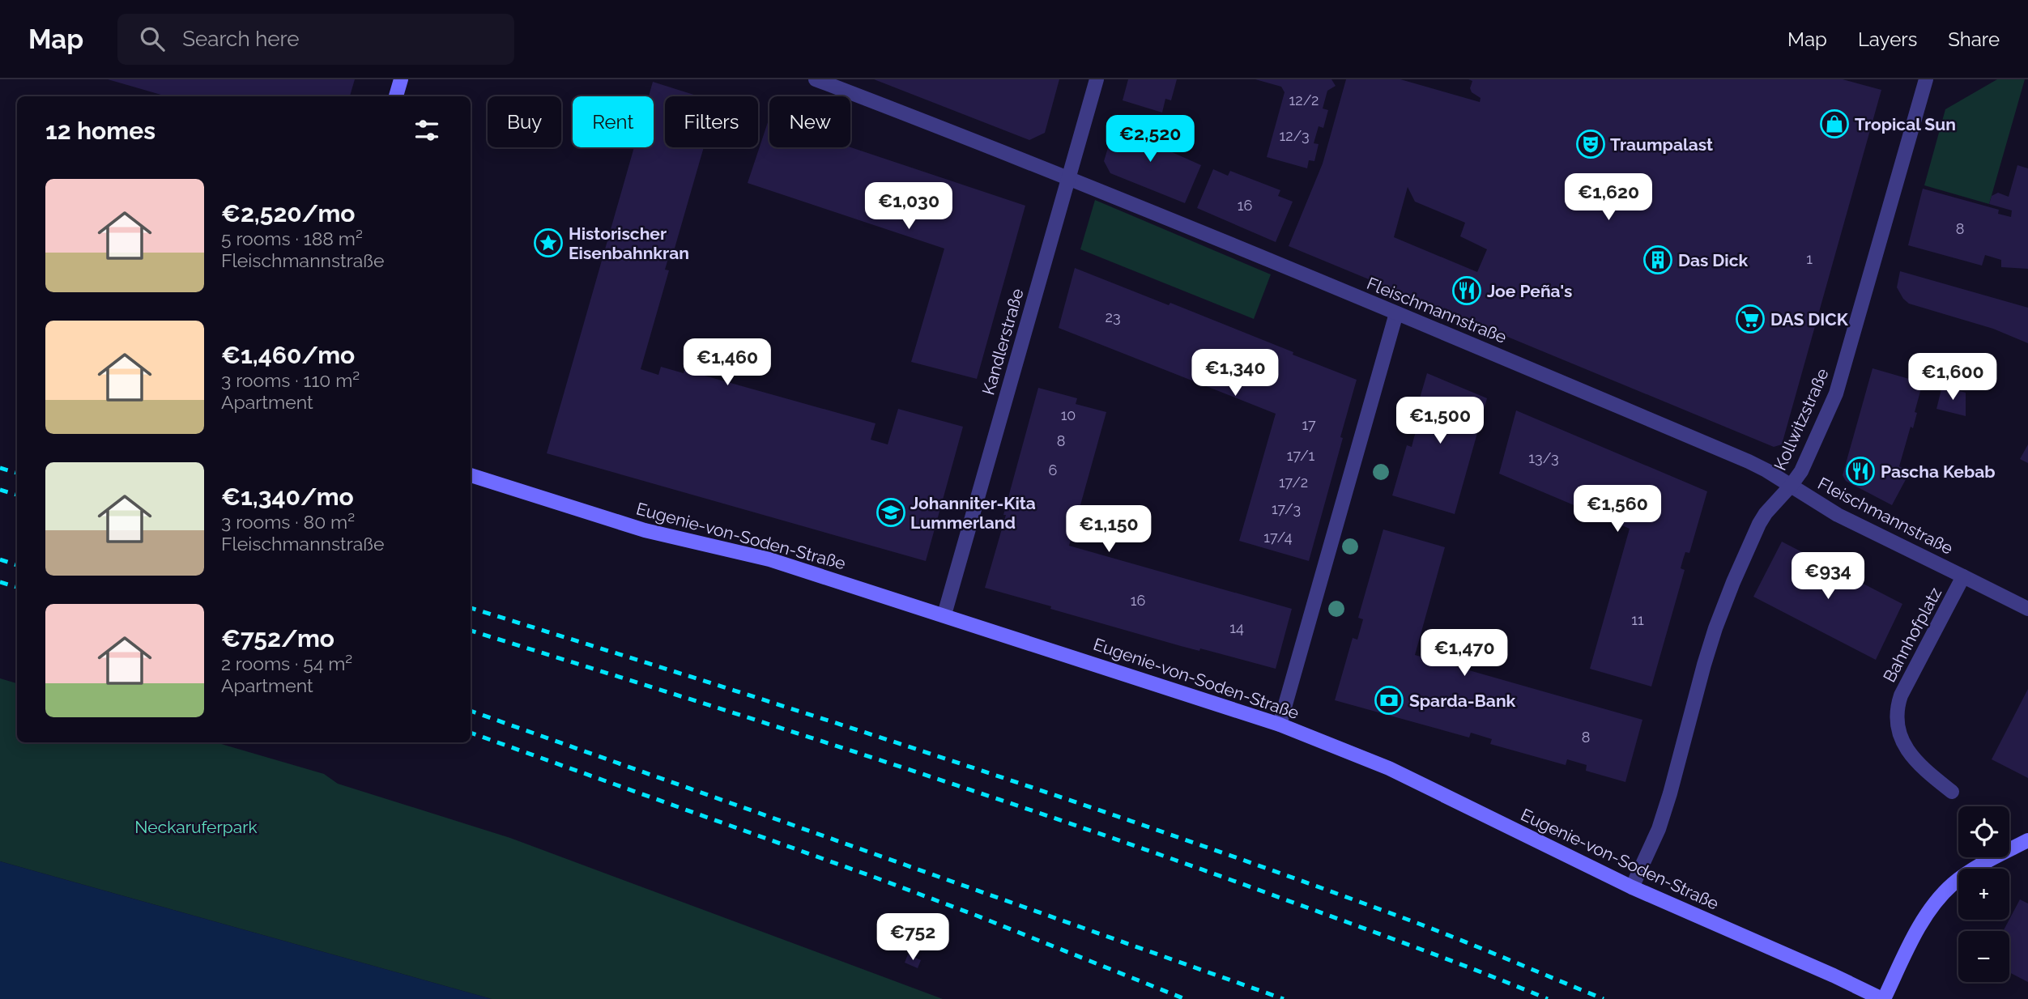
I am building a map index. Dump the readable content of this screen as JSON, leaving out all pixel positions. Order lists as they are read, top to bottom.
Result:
{
  "streets": {
    "main road": ["Eugenie-von-Soden-Straße"],
    "street": [
      "Fleischmannstraße",
      "Kandlerstraße",
      "Kollwitzstraße",
      "Bahnhofplatz"
    ]
  },
  "crossings": [
    ["Fleischmannstraße", "Kandlerstraße"],
    ["Fleischmannstraße", "Kollwitzstraße"],
    ["Fleischmannstraße", "Bahnhofplatz"],
    ["Kandlerstraße", "Eugenie-von-Soden-Straße"],
    ["Kollwitzstraße", "Eugenie-von-Soden-Straße"]
  ],
  "parks": ["Neckaruferpark"],
  "places": {
    "shop": ["Tropical Sun"],
    "theatre": ["Traumpalast"],
    "place": ["Historischer Eisenbahnkran"],
    "building": ["Das Dick"],
    "restaurant": ["Joe Peña's", "Pascha Kebab"],
    "supermarket": ["DAS DICK"],
    "school or university": ["Johanniter-Kita Lummerland"],
    "bank": ["Sparda-Bank"]
  },
  "house_numbers": [
    "12/2",
    "12/3",
    "16",
    "8",
    "1",
    "23",
    "10",
    "17",
    "8",
    "17/1",
    "13/3",
    "6",
    "17/2",
    "17/3",
    "17/4",
    "16",
    "11",
    "14",
    "8"
  ],
  "page": {
    "header": "Map",
    "search": "Search here",
    "nav": ["Map", "Layers", "Share"],
    "chip": [
      "Buy",
      "Rent",
      "Filters",
      "New"
    ],
    "heading": "12 homes",
    "price": [
      "€2,520",
      "€1,620",
      "€1,030",
      "€1,460",
      "€1,340",
      "€1,600",
      "€1,500",
      "€1,560",
      "€1,150",
      "€934",
      "€1,470",
      "€752"
    ],
    "list": [
      {
        "name": "€2,520/mo",
        "note": "5 rooms · 188 m² · Fleischmannstraße"
      },
      {
        "name": "€1,460/mo",
        "note": "3 rooms · 110 m² · Apartment"
      },
      {
        "name": "€1,340/mo",
        "note": "3 rooms · 80 m² · Fleischmannstraße"
      },
      {
        "name": "€752/mo",
        "note": "2 rooms · 54 m² · Apartment"
      }
    ],
    "map_buttons": ["+", "−"]
  }
}
